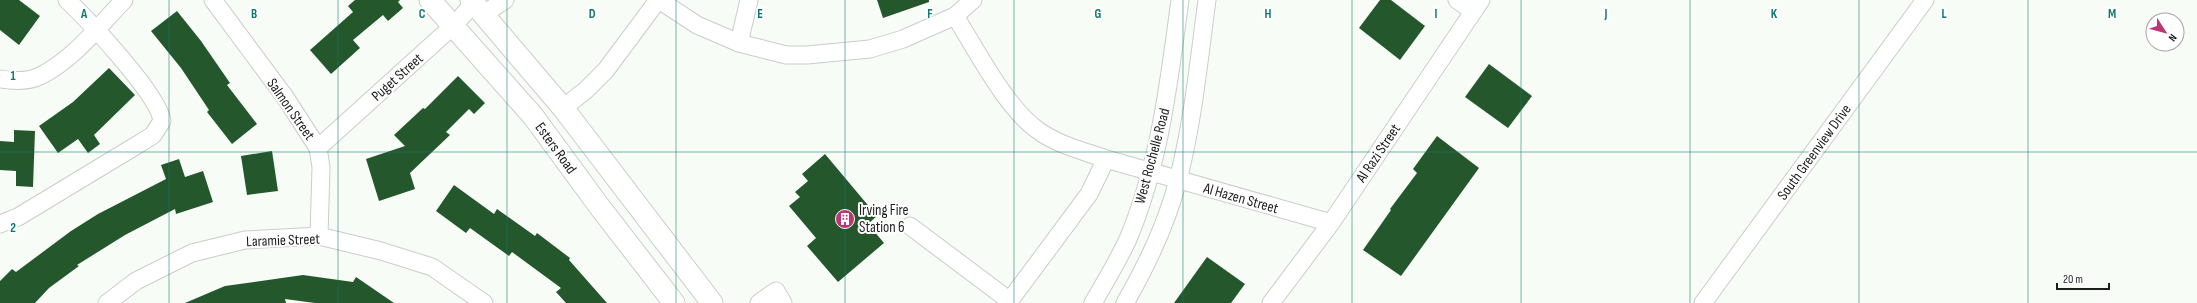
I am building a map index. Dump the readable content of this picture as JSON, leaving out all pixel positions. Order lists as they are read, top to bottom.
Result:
{
  "streets": {
    "main road": ["Esters Road"],
    "street": [
      "Puget Street",
      "Salmon Street",
      "South Greenview Drive",
      "Al Razi Street",
      "West Rochelle Road",
      "Al Hazen Street",
      "Laramie Street"
    ]
  },
  "crossings": [
    ["Puget Street", "Salmon Street"],
    ["Puget Street", "Esters Road"],
    ["Salmon Street", "Laramie Street"],
    ["Al Razi Street", "Al Hazen Street"],
    ["West Rochelle Road", "Al Hazen Street"]
  ],
  "places": {
    "building": ["Irving Fire Station 6"]
  },
  "scale_bar": "20 m",
  "north": "bottom right",
  "grid": {
    "columns": [
      "A",
      "B",
      "C",
      "D",
      "E",
      "F",
      "G",
      "H",
      "I",
      "J",
      "K",
      "L",
      "M"
    ],
    "rows": ["1", "2"]
  }
}
